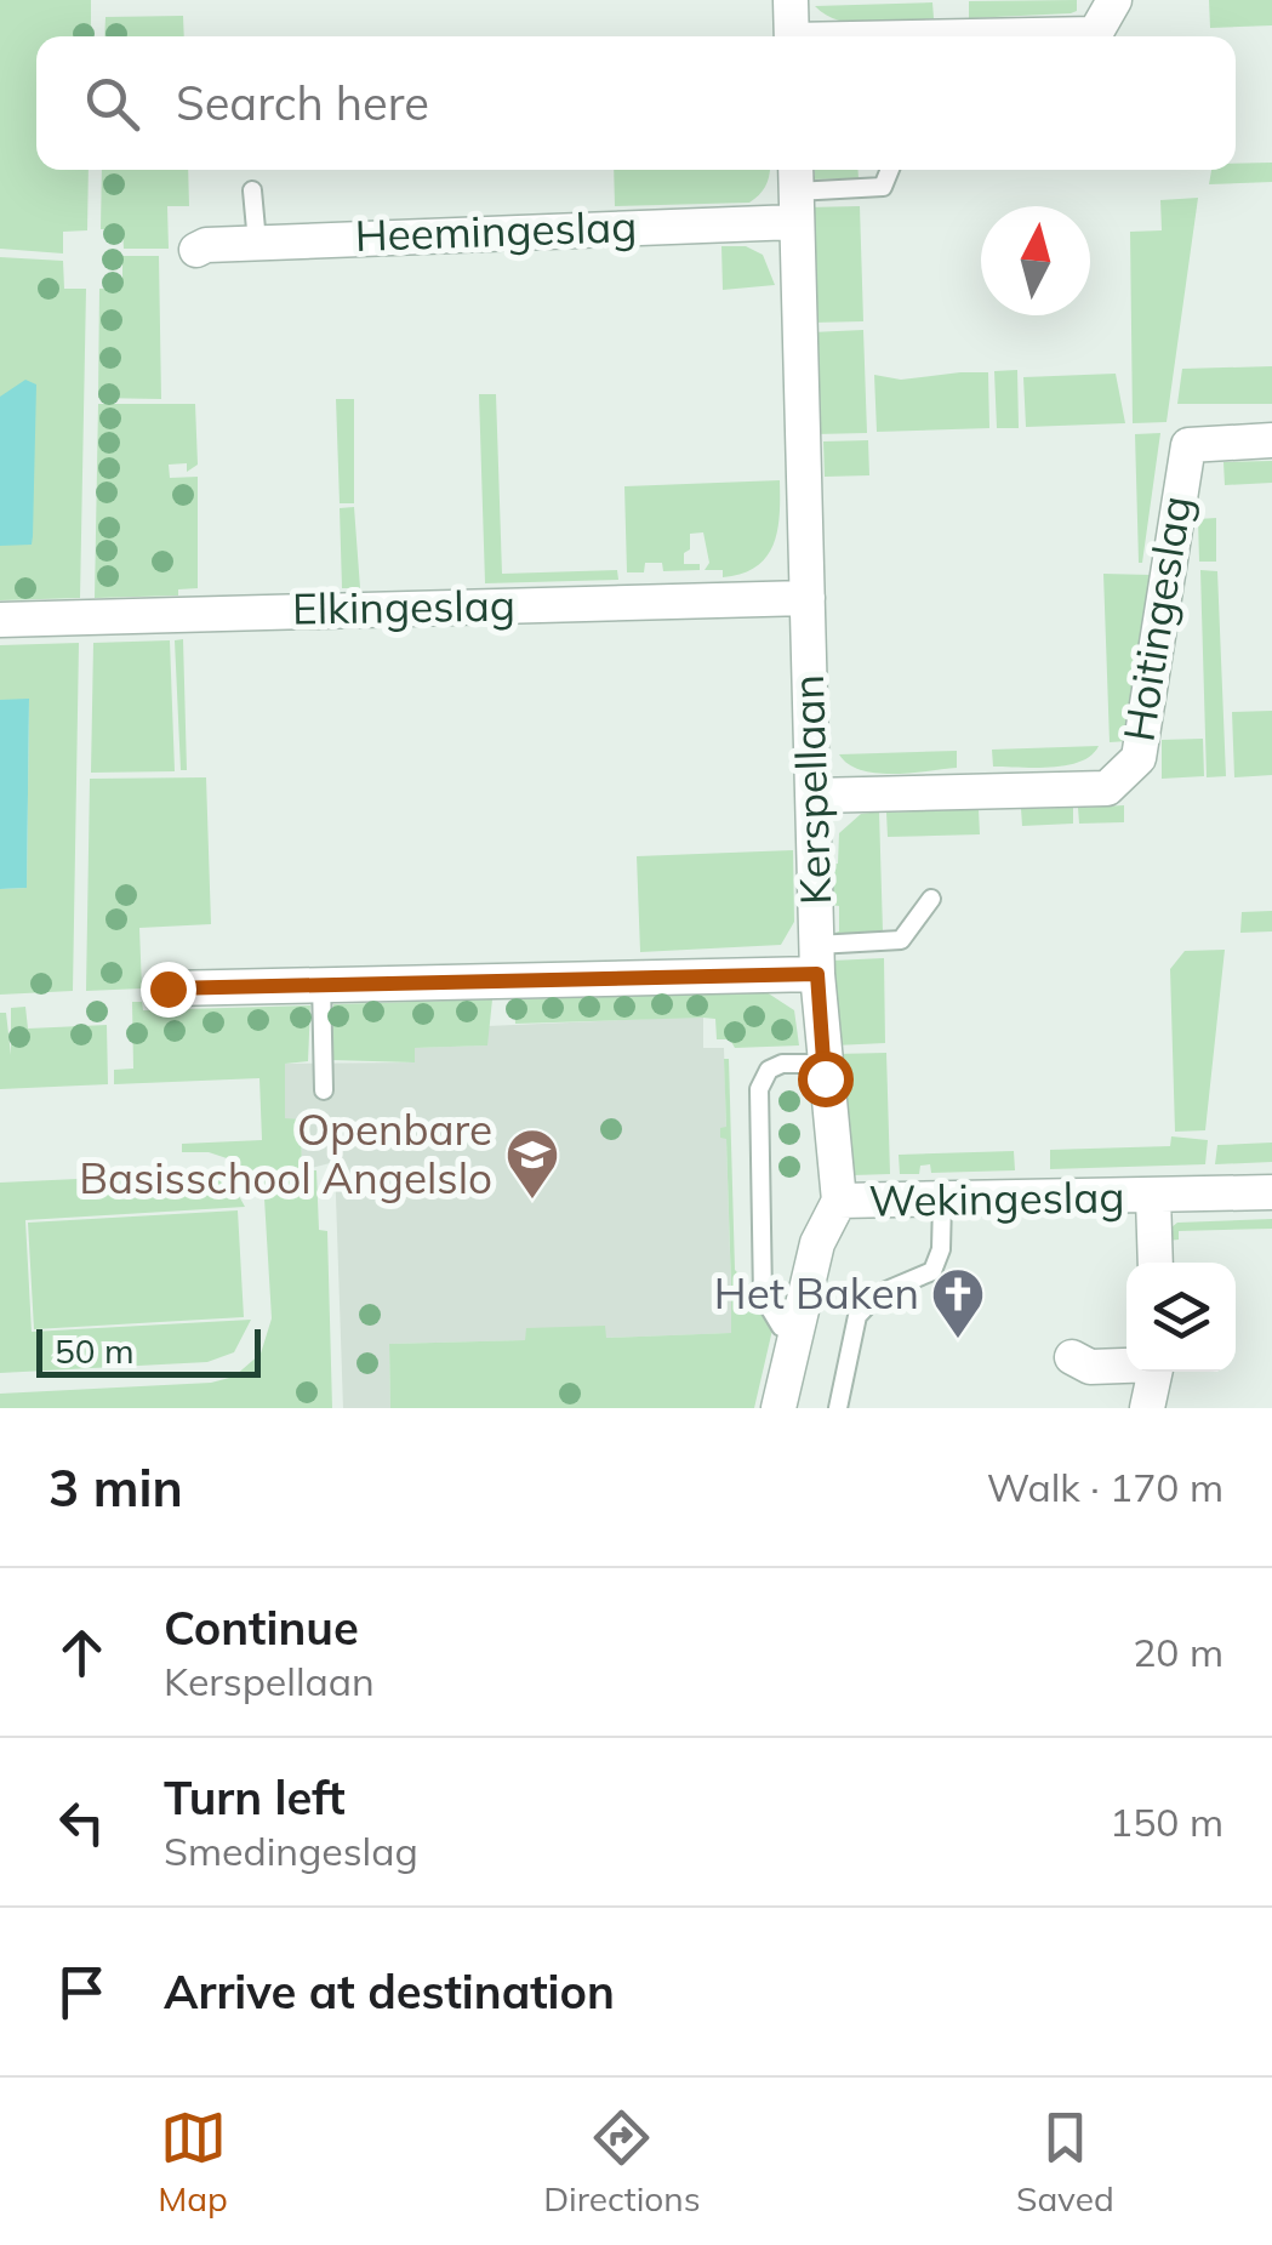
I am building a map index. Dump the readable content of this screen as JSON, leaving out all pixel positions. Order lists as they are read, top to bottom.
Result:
{
  "streets": {
    "street": [
      "Heemingeslag",
      "Elkingeslag",
      "Hoitingeslag",
      "Kerspellaan",
      "Wekingeslag"
    ]
  },
  "crossings": [
    ["Heemingeslag", "Kerspellaan"],
    ["Elkingeslag", "Kerspellaan"],
    ["Hoitingeslag", "Kerspellaan"],
    ["Kerspellaan", "Wekingeslag"]
  ],
  "places": {
    "school or university": ["Openbare Basisschool Angelslo"],
    "church": ["Het Baken"]
  },
  "scale_bar": "50 m",
  "north": "top",
  "page": {
    "search": "Search here",
    "scale": "50 m",
    "heading": ["3 min", "Walk · 170 m"],
    "list": [
      ["Continue", "Kerspellaan", "20 m"],
      ["Turn left", "Smedingeslag", "150 m"],
      "Arrive at destination"
    ],
    "nav": ["Map", "Directions", "Saved"]
  }
}
